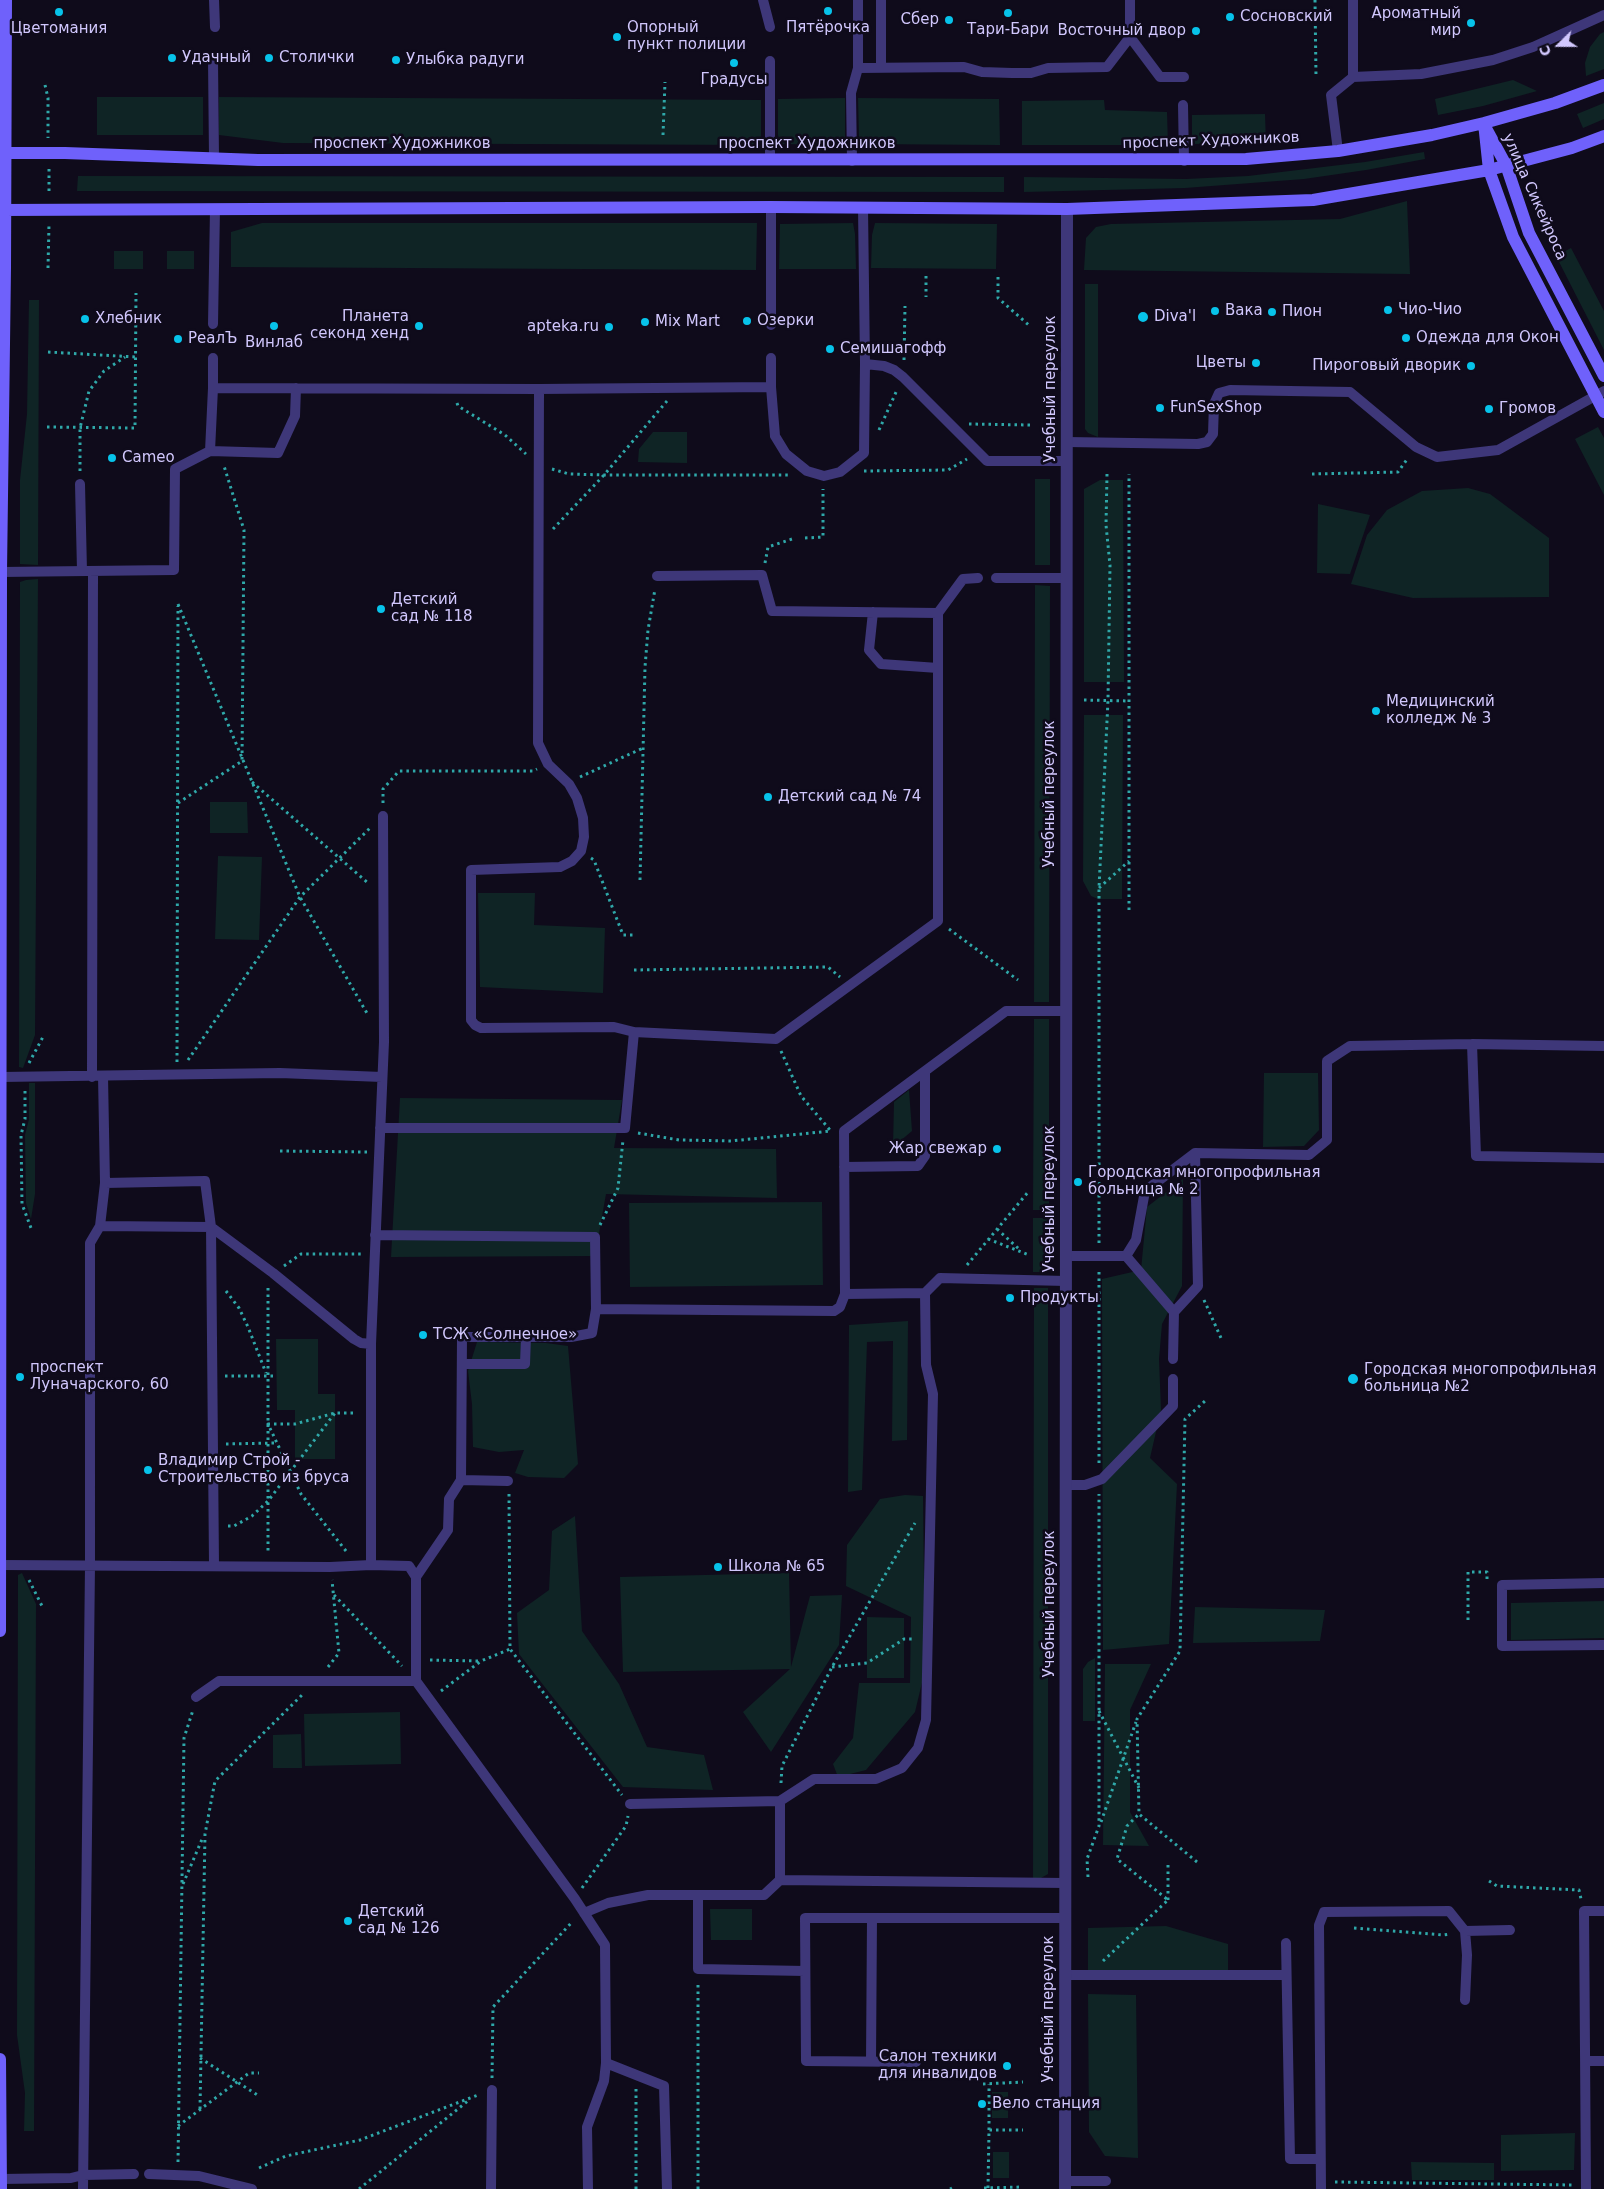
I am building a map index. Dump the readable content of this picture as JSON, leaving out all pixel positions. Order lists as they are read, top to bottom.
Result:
{
  "streets": {
    "street": ["проспект Художников", "улица Сикейроса", "Учебный переулок"]
  },
  "crossings": [
    ["проспект Художников", "улица Сикейроса"]
  ],
  "places": [
    "Пятёрочка",
    "Цветомания",
    "Тари-Бари",
    "Сосновский",
    "Сбер",
    "Ароматный мир",
    "Восточный двор",
    "Опорный пункт полиции",
    "Удачный",
    "Столички",
    "Улыбка радуги",
    "Градусы",
    "Чио-Чио",
    "Вака",
    "Пион",
    "Diva'l",
    "Хлебник",
    "Озерки",
    "Mix Mart",
    "Винлаб",
    "Планета секонд хенд",
    "apteka.ru",
    "Одежда для Окон",
    "РеалЪ",
    "Семишагофф",
    "Цветы",
    "Пироговый дворик",
    "FunSexShop",
    "Громов",
    "Cameo",
    "Детский сад № 118",
    "Медицинский колледж № 3",
    "Детский сад № 74",
    "Жар свежар",
    "Городская многопрофильная больница № 2",
    "Продукты",
    "ТСЖ «Солнечное»",
    "проспект Луначарского, 60",
    "Городская многопрофильная больница №2",
    "Владимир Строй - Строительство из бруса",
    "Школа № 65",
    "Детский сад № 126",
    "Салон техники для инвалидов",
    "Вело станция"
  ],
  "north": "left"
}
